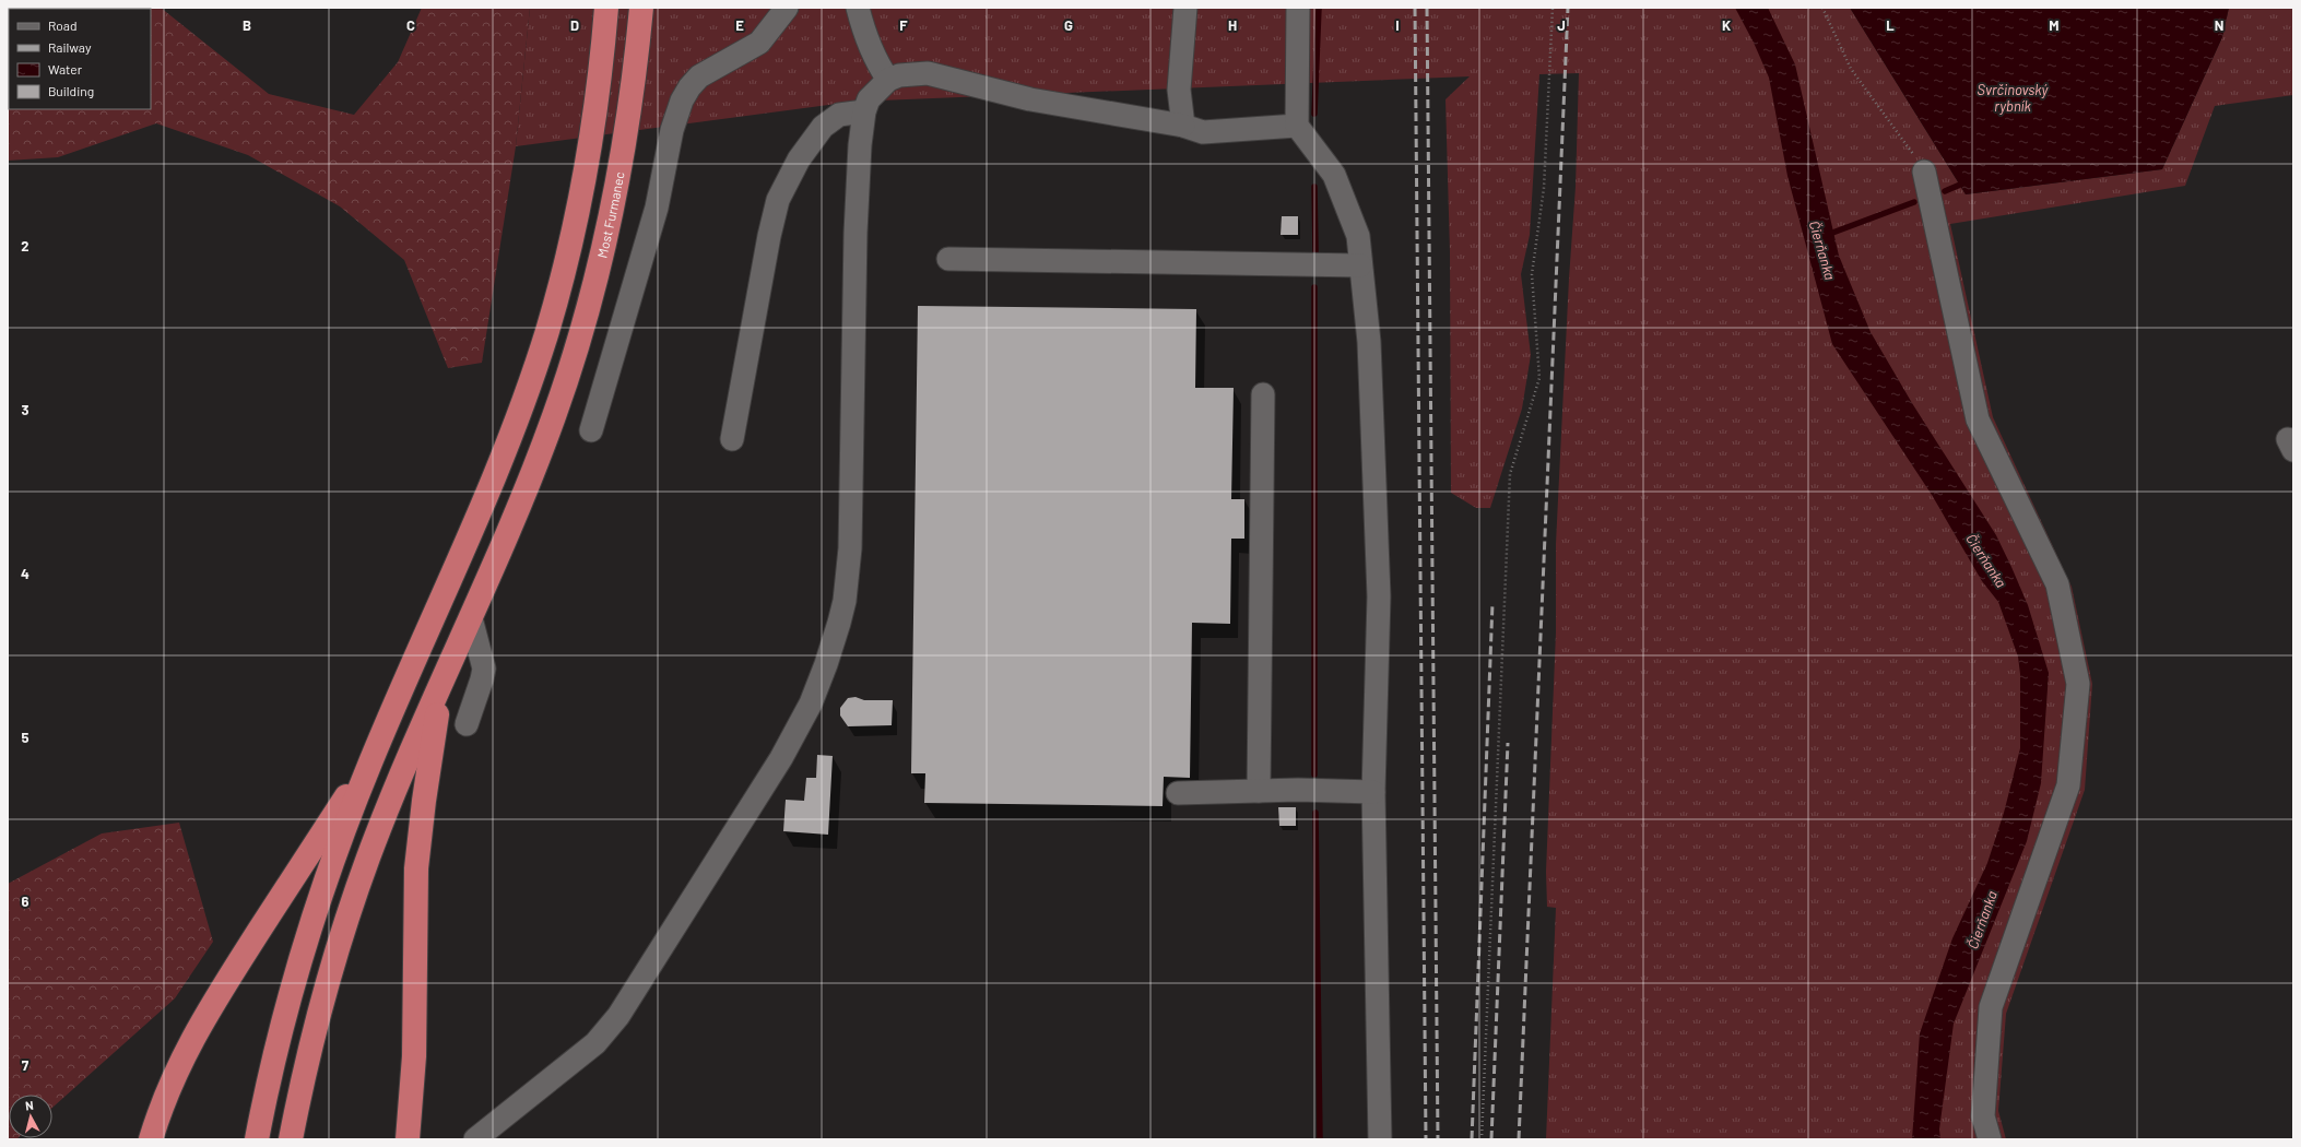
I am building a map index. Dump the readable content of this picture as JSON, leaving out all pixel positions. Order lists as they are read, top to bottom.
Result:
{
  "streets": {
    "highway": ["Most Furmanec"]
  },
  "water": ["Svrčinovský rybník", "Čierňanka"],
  "legend": [
    "Road",
    "Railway",
    "Water",
    "Building"
  ],
  "north": "top",
  "grid": {
    "columns": [
      "B",
      "C",
      "D",
      "E",
      "F",
      "G",
      "H",
      "I",
      "J",
      "K",
      "L",
      "M",
      "N"
    ],
    "rows": [
      "2",
      "3",
      "4",
      "5",
      "6",
      "7"
    ]
  }
}
